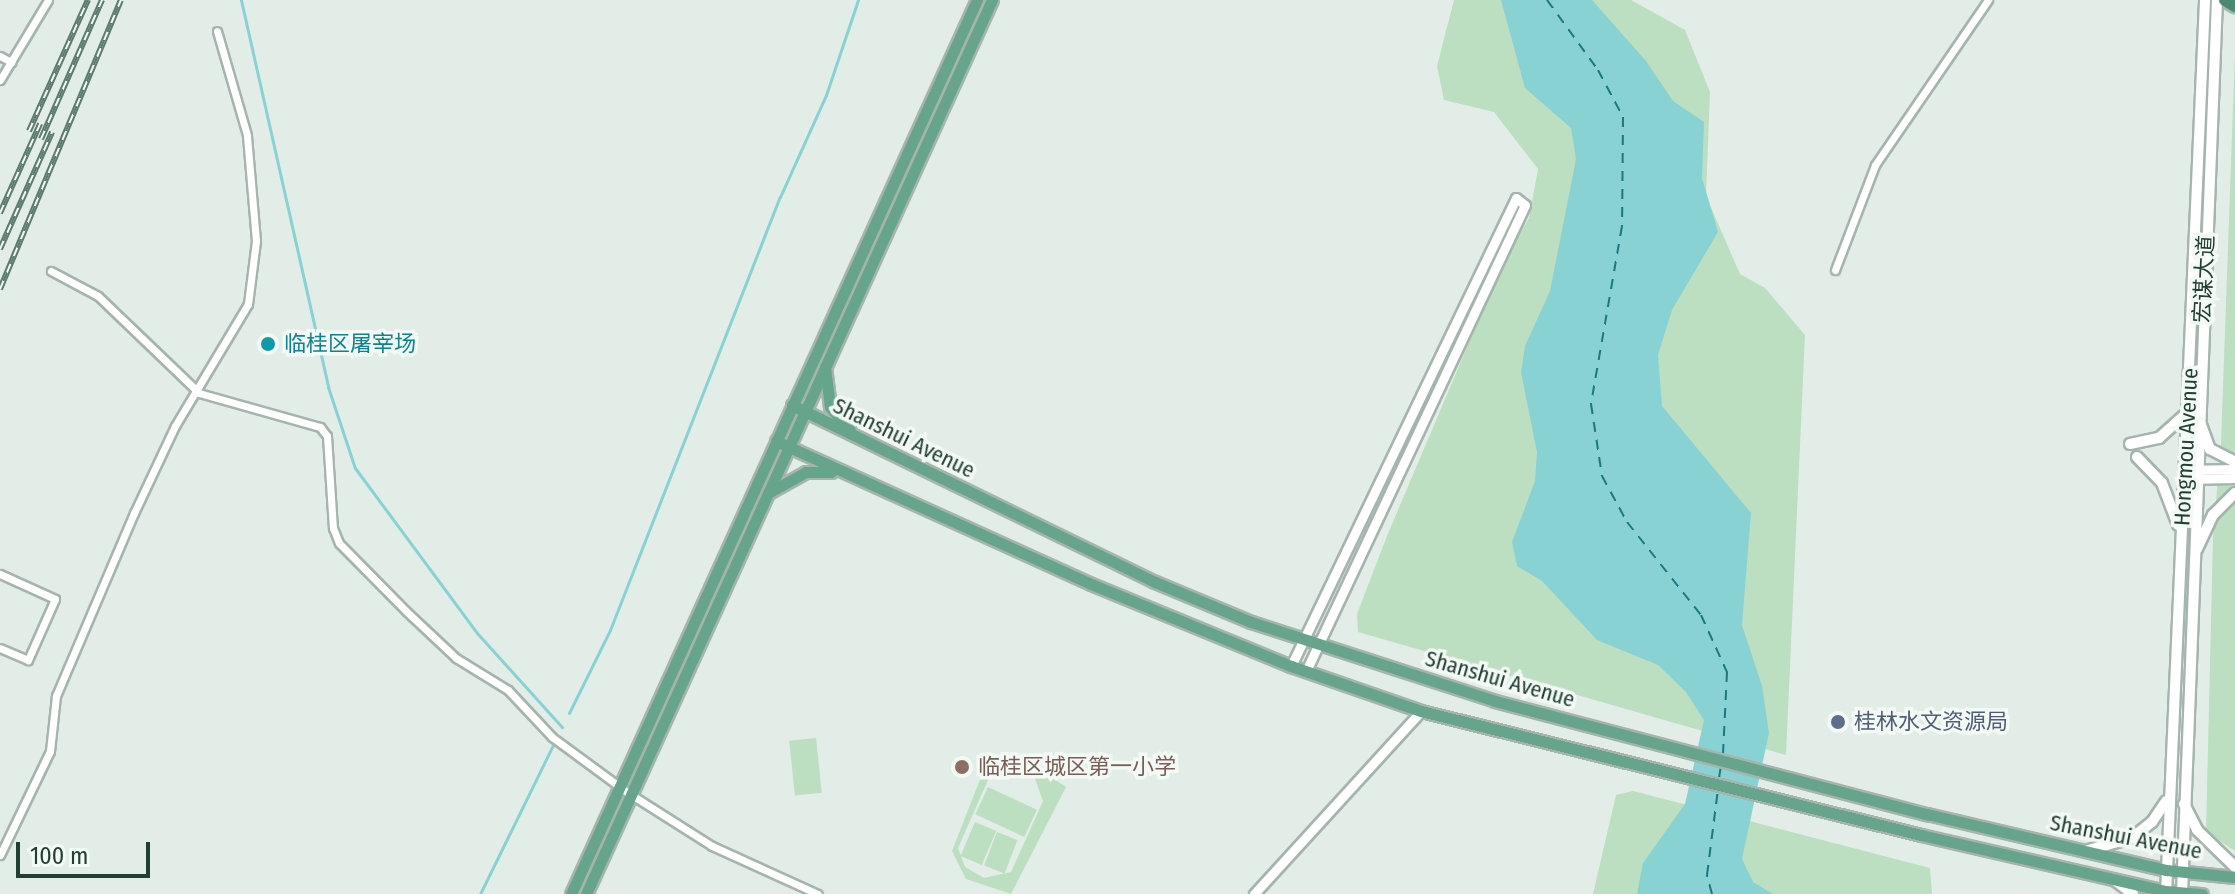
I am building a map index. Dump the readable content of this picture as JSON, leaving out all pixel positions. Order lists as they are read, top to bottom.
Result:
{
  "streets": {
    "main road": ["宏谋大道", "Shanshui Avenue", "Hongmou Avenue"]
  },
  "crossings": [
    ["宏谋大道", "Hongmou Avenue"],
    ["Shanshui Avenue", "Hongmou Avenue"]
  ],
  "places": ["临桂区屠宰场", "桂林水文资源局", "临桂区城区第一小学"],
  "scale_bar": "100 m"
}
